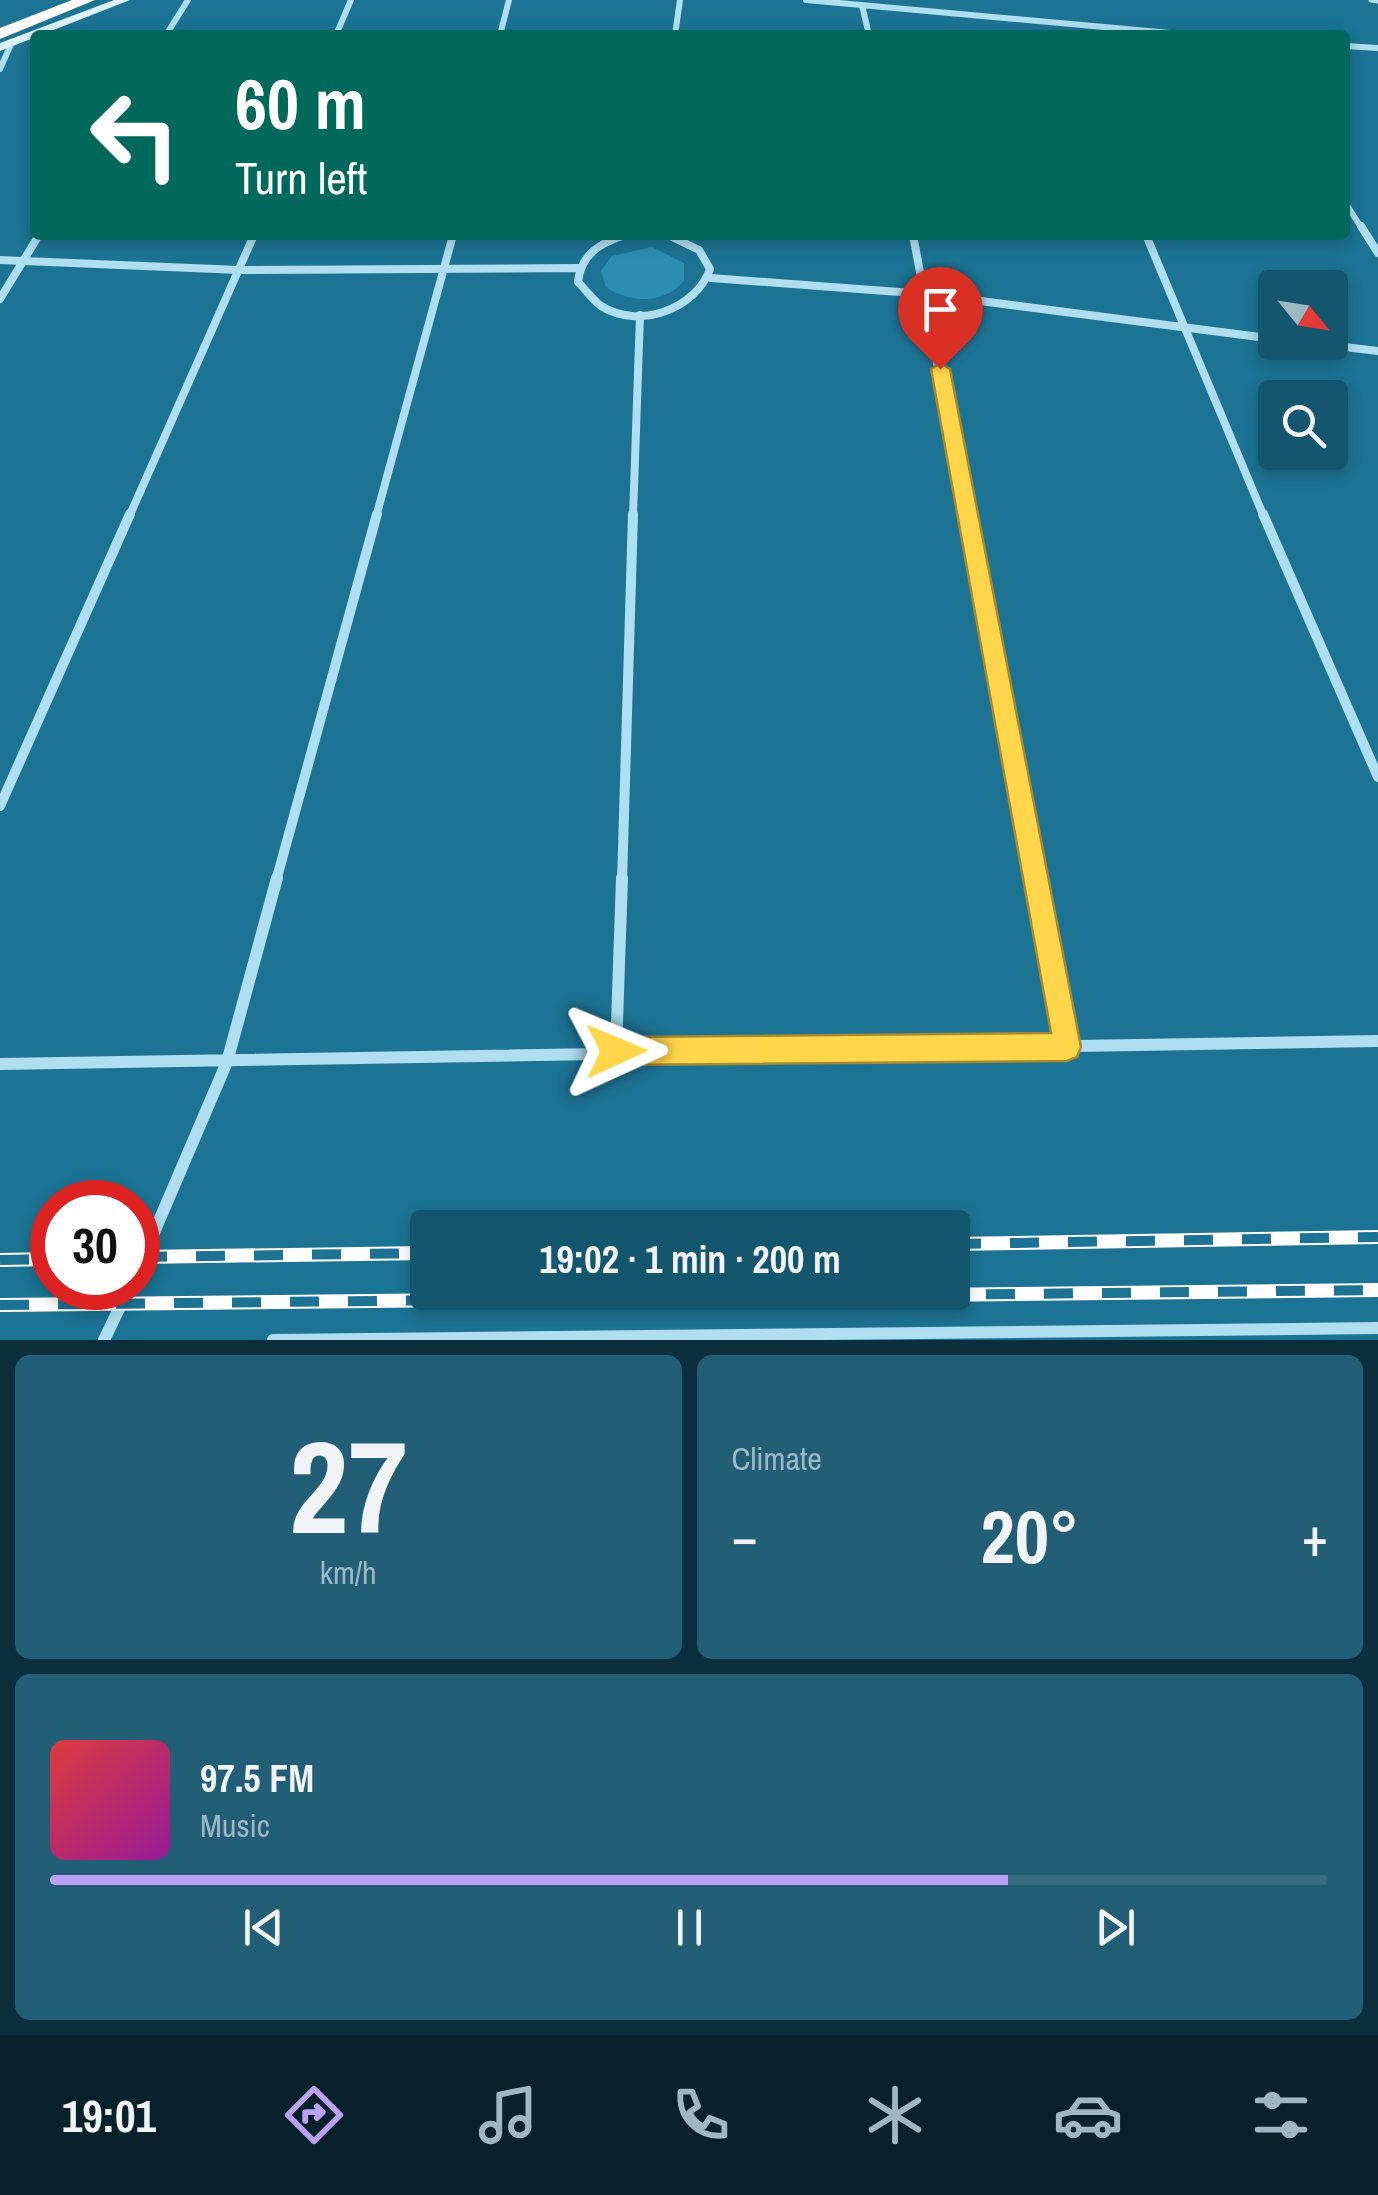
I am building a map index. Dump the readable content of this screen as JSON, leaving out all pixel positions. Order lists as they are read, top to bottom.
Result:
{
  "north": "bottom right",
  "page": {
    "turn": ["60 m", "Turn left"],
    "limit": "30",
    "trip": "19:02 · 1 min · 200 m",
    "tile": [
      ["27", "km/h"],
      "Climate"
    ],
    "heat": ["−", "20°", "+"],
    "song": ["97.5 FM", "Music"],
    "tabs": "19:01"
  }
}
